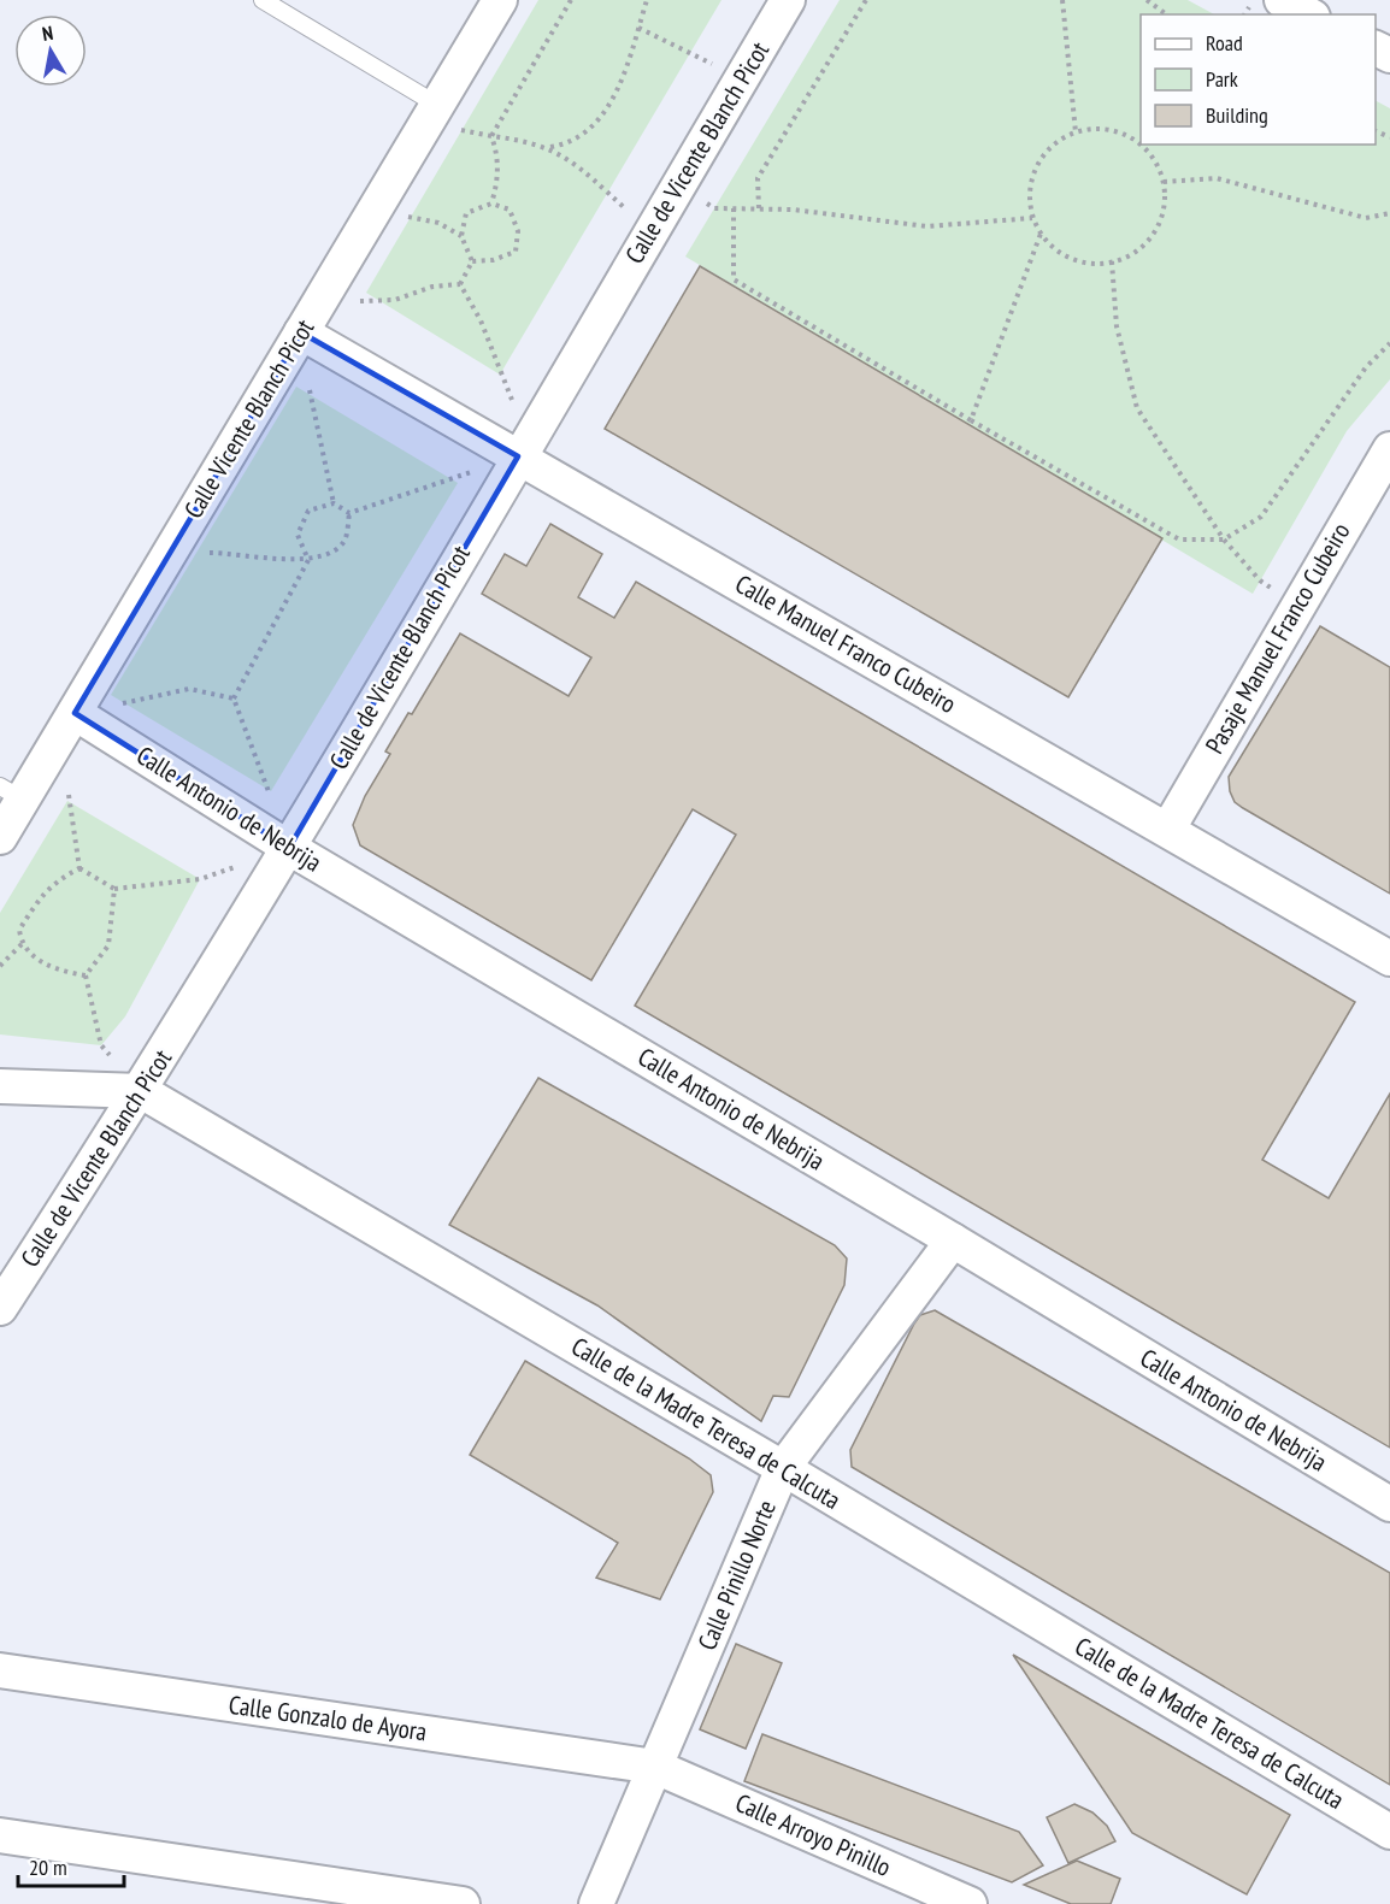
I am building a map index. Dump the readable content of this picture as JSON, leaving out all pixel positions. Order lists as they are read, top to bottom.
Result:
{
  "streets": {
    "street": [
      "Calle de Vicente Blanch Picot",
      "Calle Vicente Blanch Picot",
      "Pasaje Manuel Franco Cubeiro",
      "Calle Manuel Franco Cubeiro",
      "Calle Antonio de Nebrija",
      "Calle de la Madre Teresa de Calcuta",
      "Calle Pinillo Norte",
      "Calle Gonzalo de Ayora",
      "Calle Arroyo Pinillo"
    ]
  },
  "crossings": [
    ["Calle de Vicente Blanch Picot", "Calle Manuel Franco Cubeiro"],
    ["Calle de Vicente Blanch Picot", "Calle Antonio de Nebrija"],
    ["Calle de Vicente Blanch Picot", "Calle de la Madre Teresa de Calcuta"],
    ["Calle Vicente Blanch Picot", "Calle Manuel Franco Cubeiro"],
    ["Calle Vicente Blanch Picot", "Calle Antonio de Nebrija"],
    ["Pasaje Manuel Franco Cubeiro", "Calle Manuel Franco Cubeiro"],
    ["Calle Antonio de Nebrija", "Calle Pinillo Norte"],
    ["Calle de la Madre Teresa de Calcuta", "Calle Pinillo Norte"],
    ["Calle Pinillo Norte", "Calle Gonzalo de Ayora"],
    ["Calle Pinillo Norte", "Calle Arroyo Pinillo"],
    ["Calle Gonzalo de Ayora", "Calle Arroyo Pinillo"]
  ],
  "legend": ["Road", "Park", "Building"],
  "scale_bar": "20 m",
  "north": "top"
}
